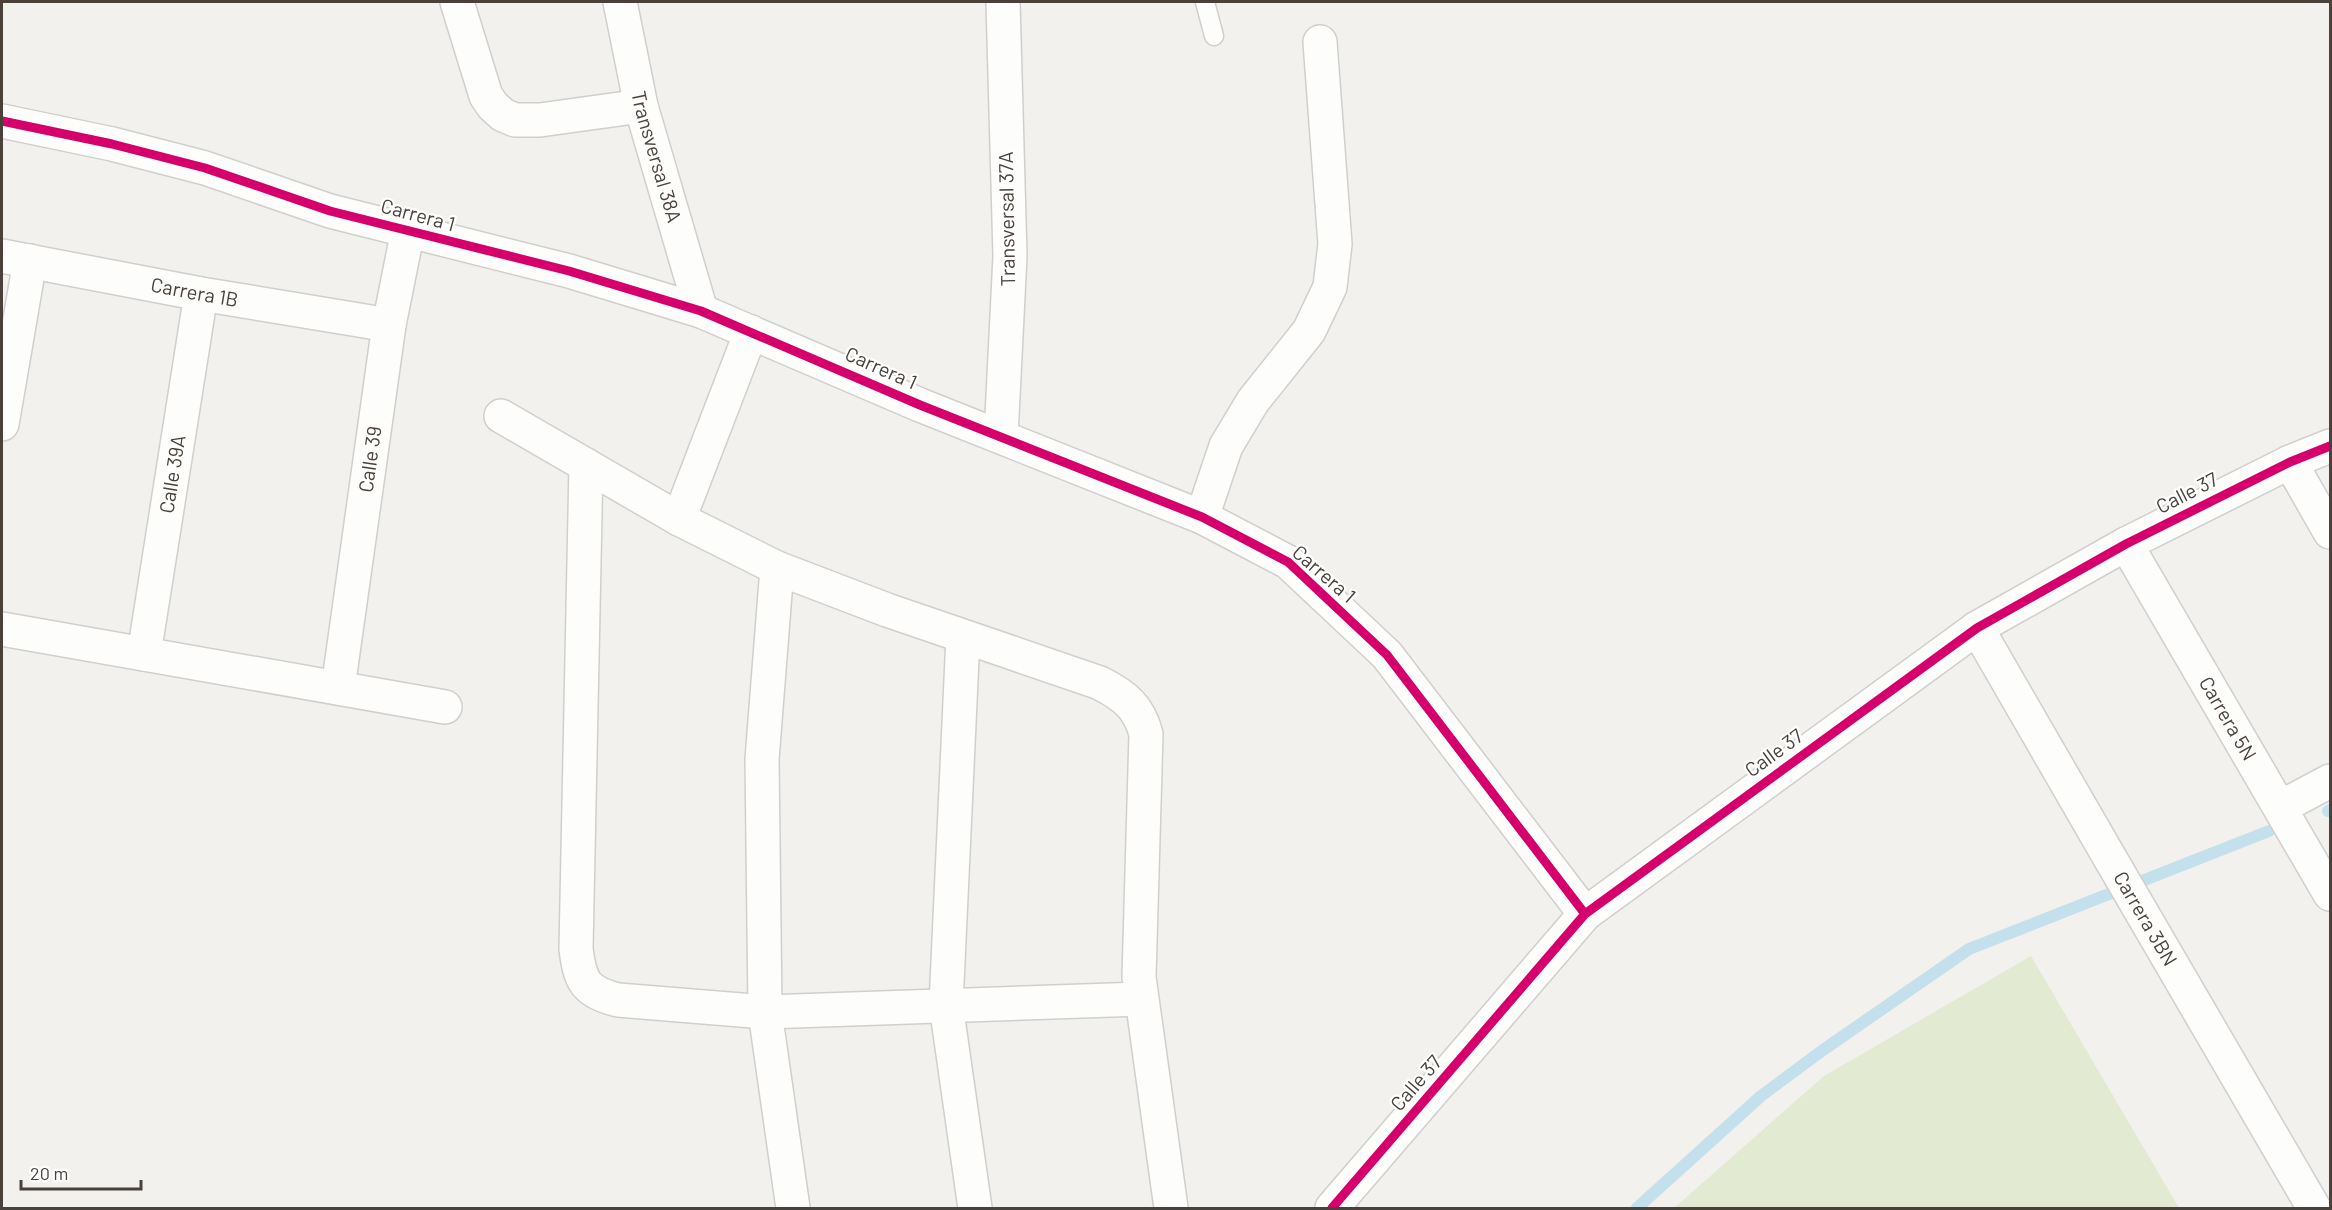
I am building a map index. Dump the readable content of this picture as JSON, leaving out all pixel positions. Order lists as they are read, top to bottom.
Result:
{
  "streets": {
    "street": [
      "Transversal 38A",
      "Carrera 1",
      "Transversal 37A",
      "Carrera 1B",
      "Calle 39",
      "Calle 39A",
      "Calle 37",
      "Carrera 5N",
      "Carrera 3BN"
    ]
  },
  "crossings": [
    ["Transversal 38A", "Carrera 1"],
    ["Carrera 1", "Transversal 37A"],
    ["Carrera 1", "Calle 39"],
    ["Carrera 1", "Calle 37"],
    ["Carrera 1B", "Calle 39"],
    ["Carrera 1B", "Calle 39A"],
    ["Calle 37", "Carrera 5N"],
    ["Calle 37", "Carrera 3BN"]
  ],
  "scale_bar": "20 m"
}
